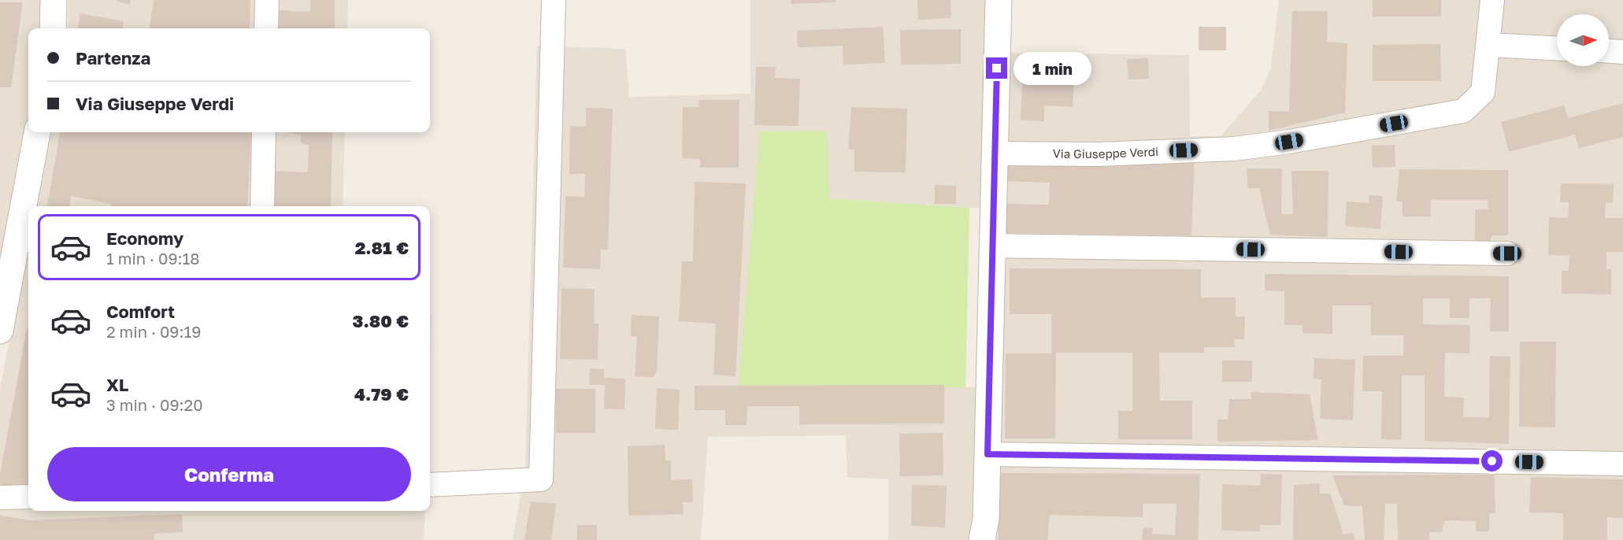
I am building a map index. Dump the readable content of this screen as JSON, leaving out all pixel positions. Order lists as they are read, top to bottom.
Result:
{
  "streets": {
    "street": ["Via Giuseppe Verdi"]
  },
  "north": "right",
  "page": {
    "banner": ["Partenza", "Via Giuseppe Verdi"],
    "bubble": "1 min",
    "list": [
      {
        "name": "Economy",
        "note": "1 min · 09:18",
        "value": "2.81 €"
      },
      {
        "name": "Comfort",
        "note": "2 min · 09:19",
        "value": "3.80 €"
      },
      {
        "name": "XL",
        "note": "3 min · 09:20",
        "value": "4.79 €"
      }
    ],
    "buttons": "Conferma"
  }
}
